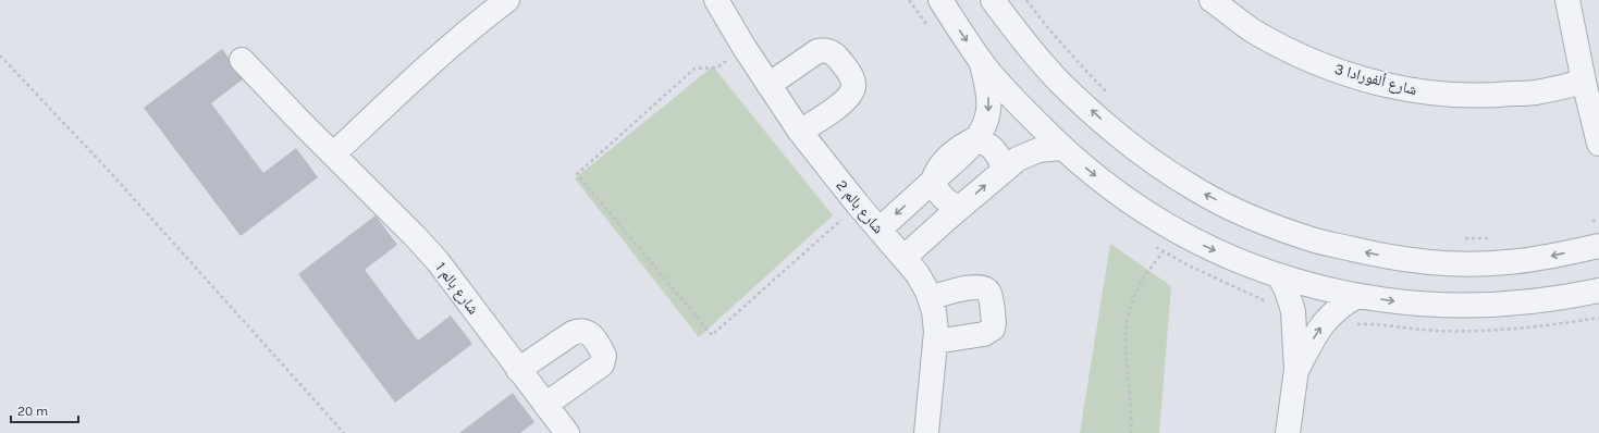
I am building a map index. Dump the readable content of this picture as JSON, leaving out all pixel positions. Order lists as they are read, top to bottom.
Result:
{
  "streets": {
    "street": ["شارع ألفورادا 3", "شارع بالم 2", "شارع بالم 1"]
  },
  "scale_bar": "20 m"
}
